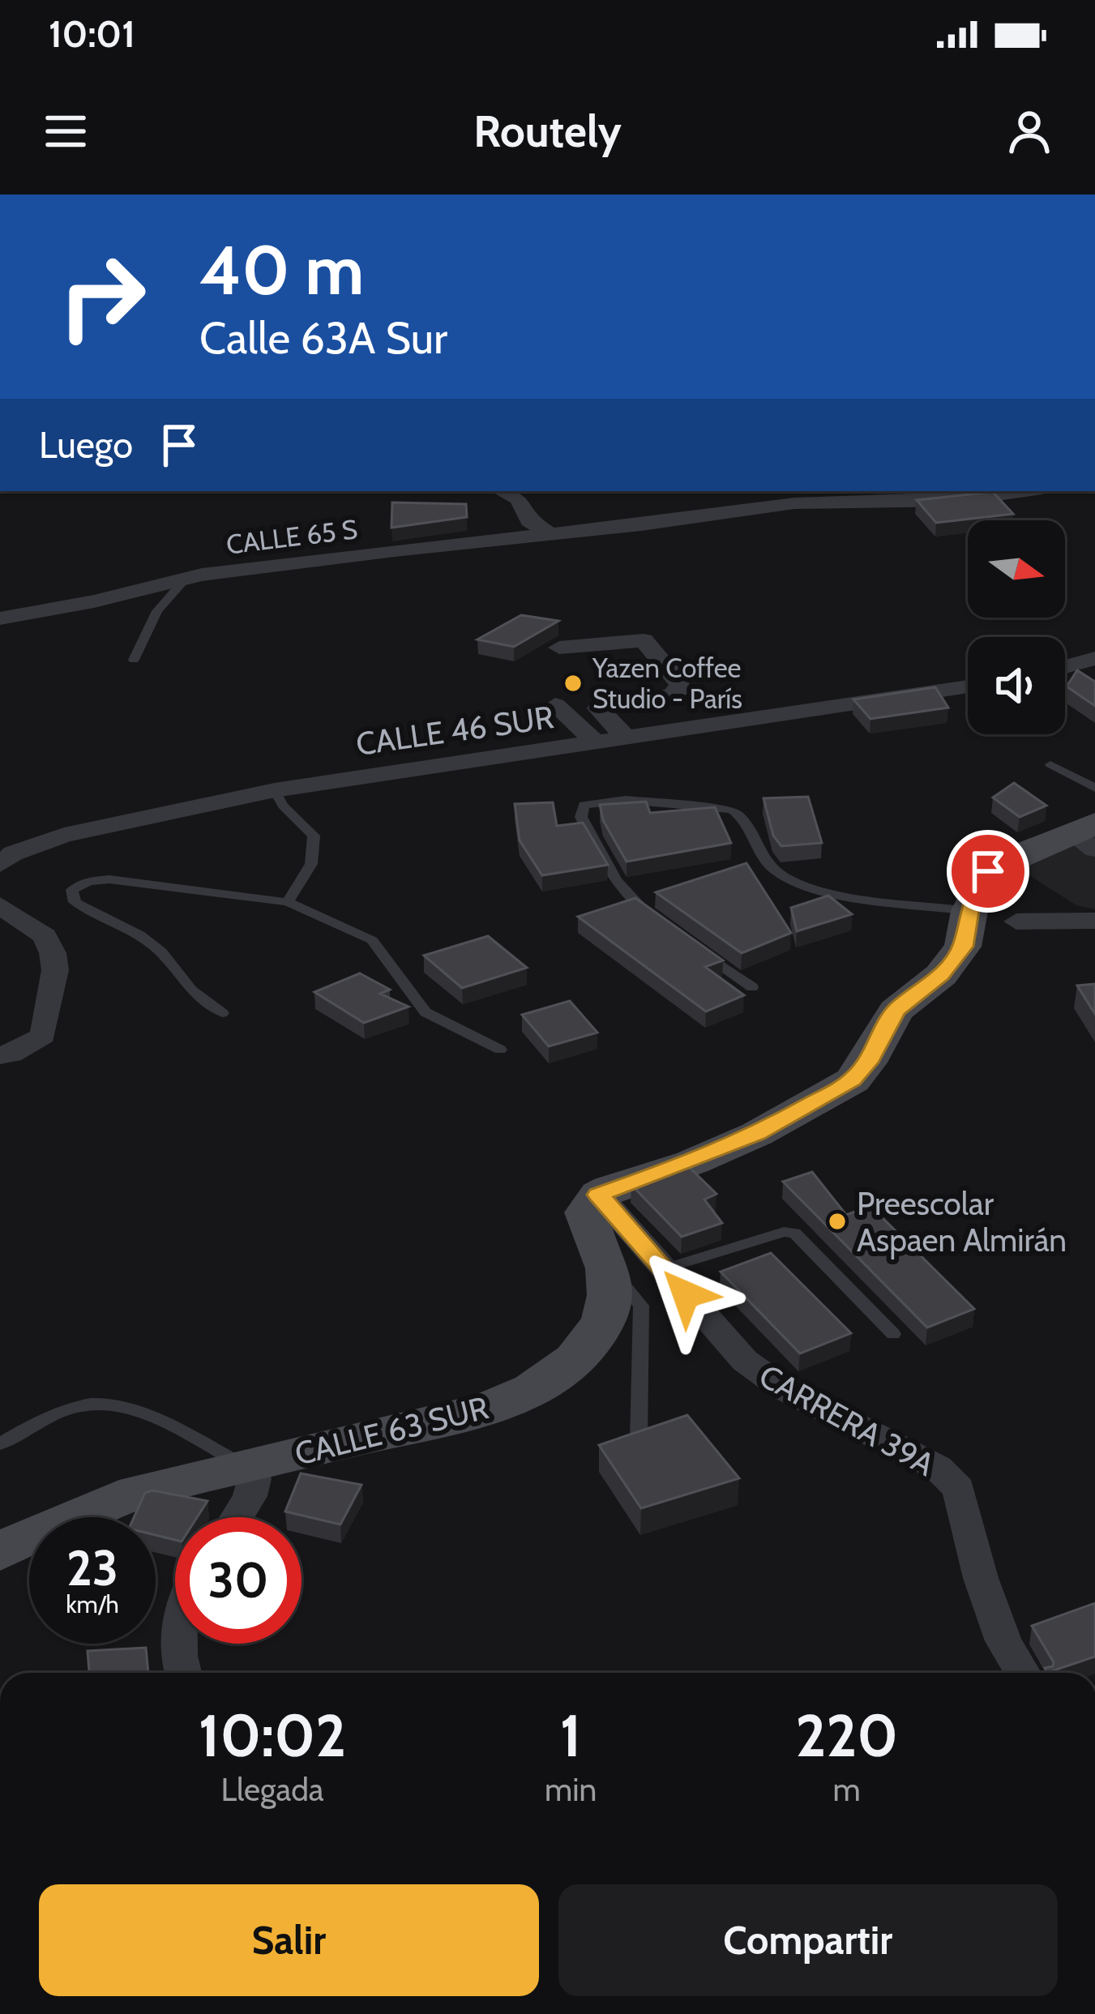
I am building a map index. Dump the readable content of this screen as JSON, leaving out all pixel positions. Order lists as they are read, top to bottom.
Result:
{
  "streets": {
    "street": [
      "CALLE 65 S",
      "CALLE 46 SUR",
      "CARRERA 39A",
      "CALLE 63 SUR"
    ]
  },
  "crossings": [
    ["CARRERA 39A", "CALLE 63 SUR"]
  ],
  "places": ["Yazen Coffee Studio - París", "Preescolar Aspaen Almirán"],
  "north": "right",
  "page": {
    "status": "10:01",
    "header": "Routely",
    "turn": ["40 m", "Calle 63A Sur"],
    "then": "Luego",
    "speed": "23 km/h",
    "limit": "30",
    "eta": [
      "10:02",
      "Llegada",
      "1",
      "min",
      "220",
      "m"
    ],
    "buttons": ["Salir", "Compartir"]
  }
}
